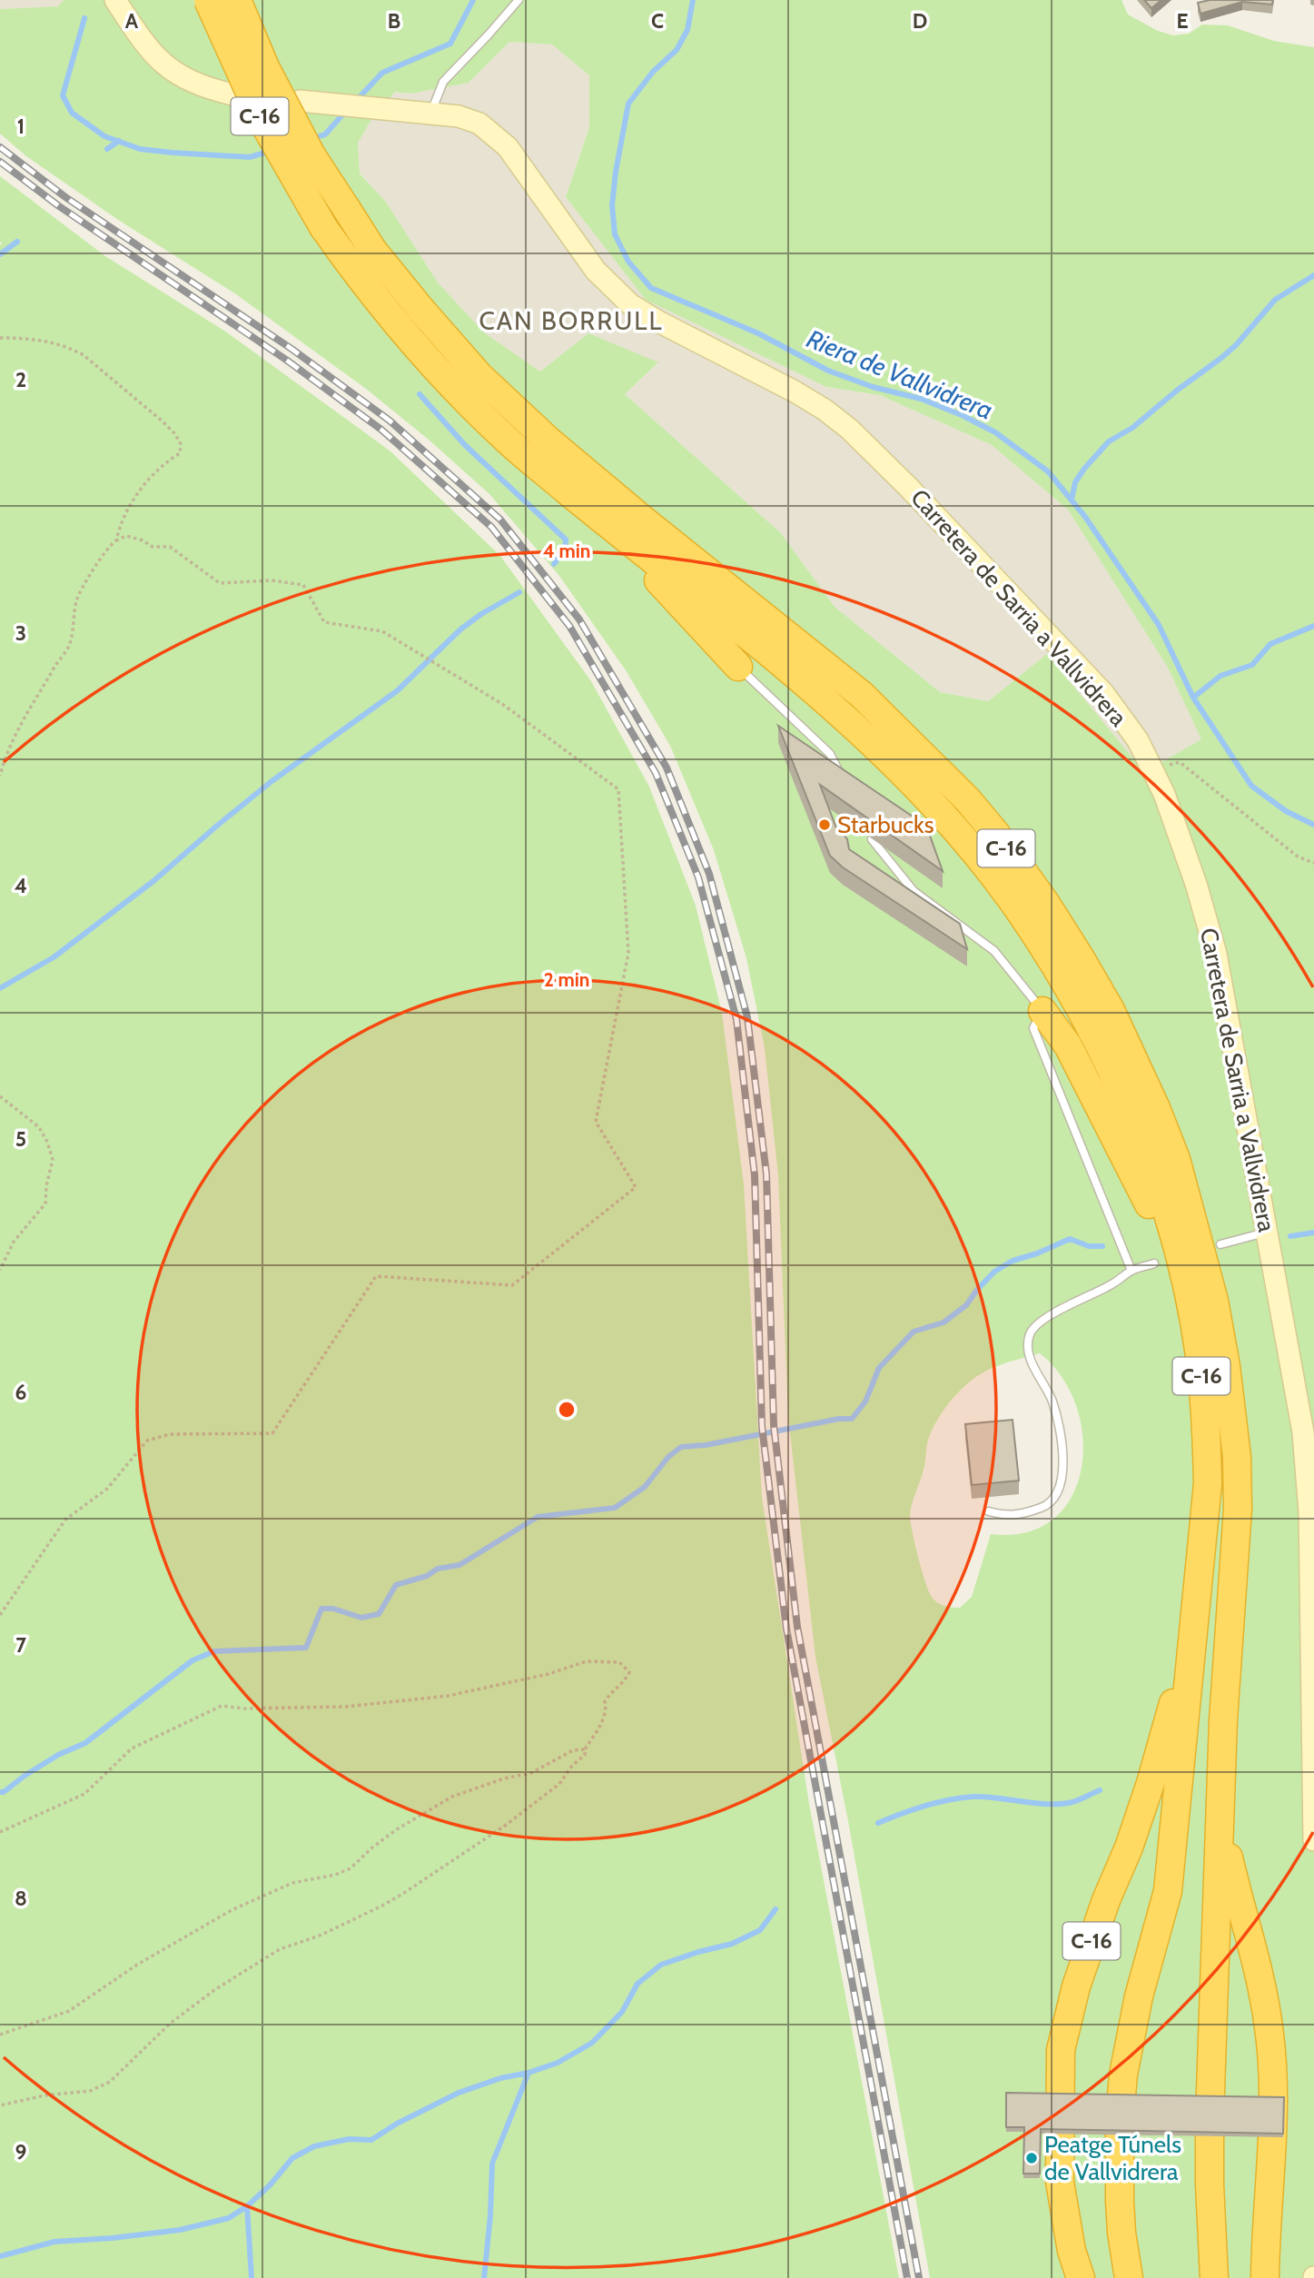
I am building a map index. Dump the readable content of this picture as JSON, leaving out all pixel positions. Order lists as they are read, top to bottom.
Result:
{
  "streets": {
    "highway": ["C-16"],
    "main road": ["Carretera de Sarria a Vallvidrera"]
  },
  "districts": ["CAN BORRULL"],
  "water": ["Riera de Vallvidrera"],
  "places": ["Starbucks", "Peatge Túnels de Vallvidrera"],
  "grid": {
    "columns": [
      "A",
      "B",
      "C",
      "D",
      "E"
    ],
    "rows": [
      "1",
      "2",
      "3",
      "4",
      "5",
      "6",
      "7",
      "8",
      "9"
    ]
  },
  "rings": ["4 min", "2 min"]
}
